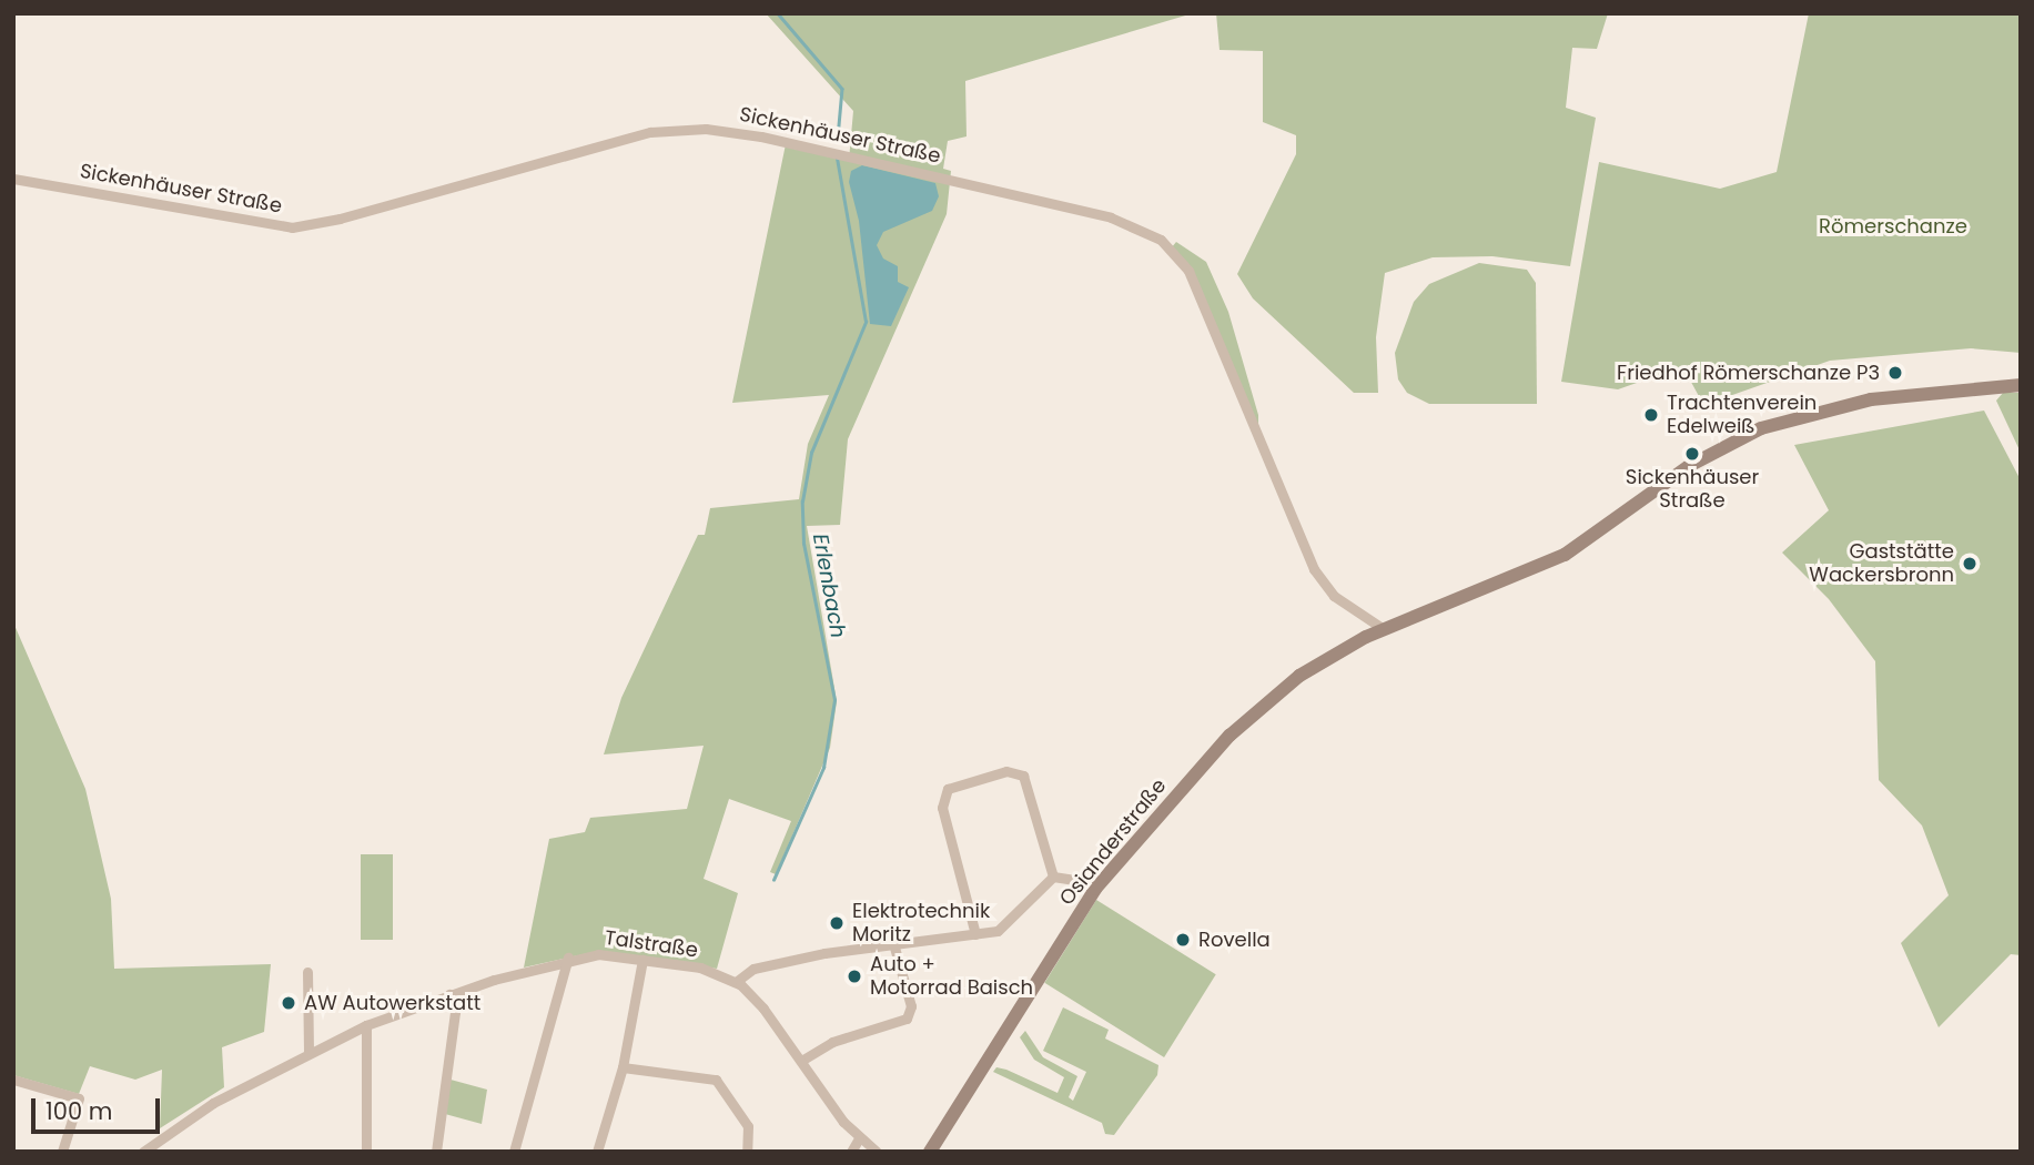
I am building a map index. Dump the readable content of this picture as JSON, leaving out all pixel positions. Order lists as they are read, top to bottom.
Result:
{
  "streets": {
    "street": ["Sickenhäuser Straße", "Osianderstraße", "Talstraße"]
  },
  "crossings": [
    ["Sickenhäuser Straße", "Osianderstraße"]
  ],
  "water": ["Erlenbach"],
  "parks": ["Römerschanze"],
  "places": [
    "Friedhof Römerschanze P3",
    "Trachtenverein Edelweiß",
    "Sickenhäuser Straße",
    "Gaststätte Wackersbronn",
    "Elektrotechnik Moritz",
    "Rovella",
    "Auto + Motorrad Baisch",
    "AW Autowerkstatt"
  ],
  "scale_bar": "100 m"
}
